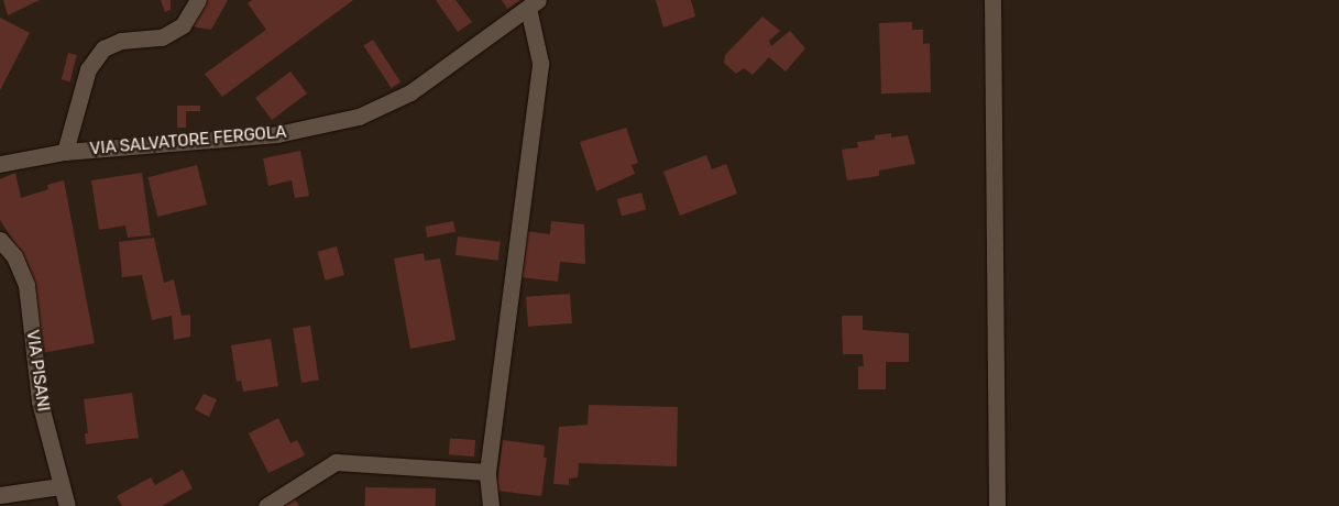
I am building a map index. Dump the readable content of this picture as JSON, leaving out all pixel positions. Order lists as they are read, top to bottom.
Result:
{
  "streets": {
    "street": ["VIA SALVATORE FERGOLA", "VIA PISANI"]
  }
}
